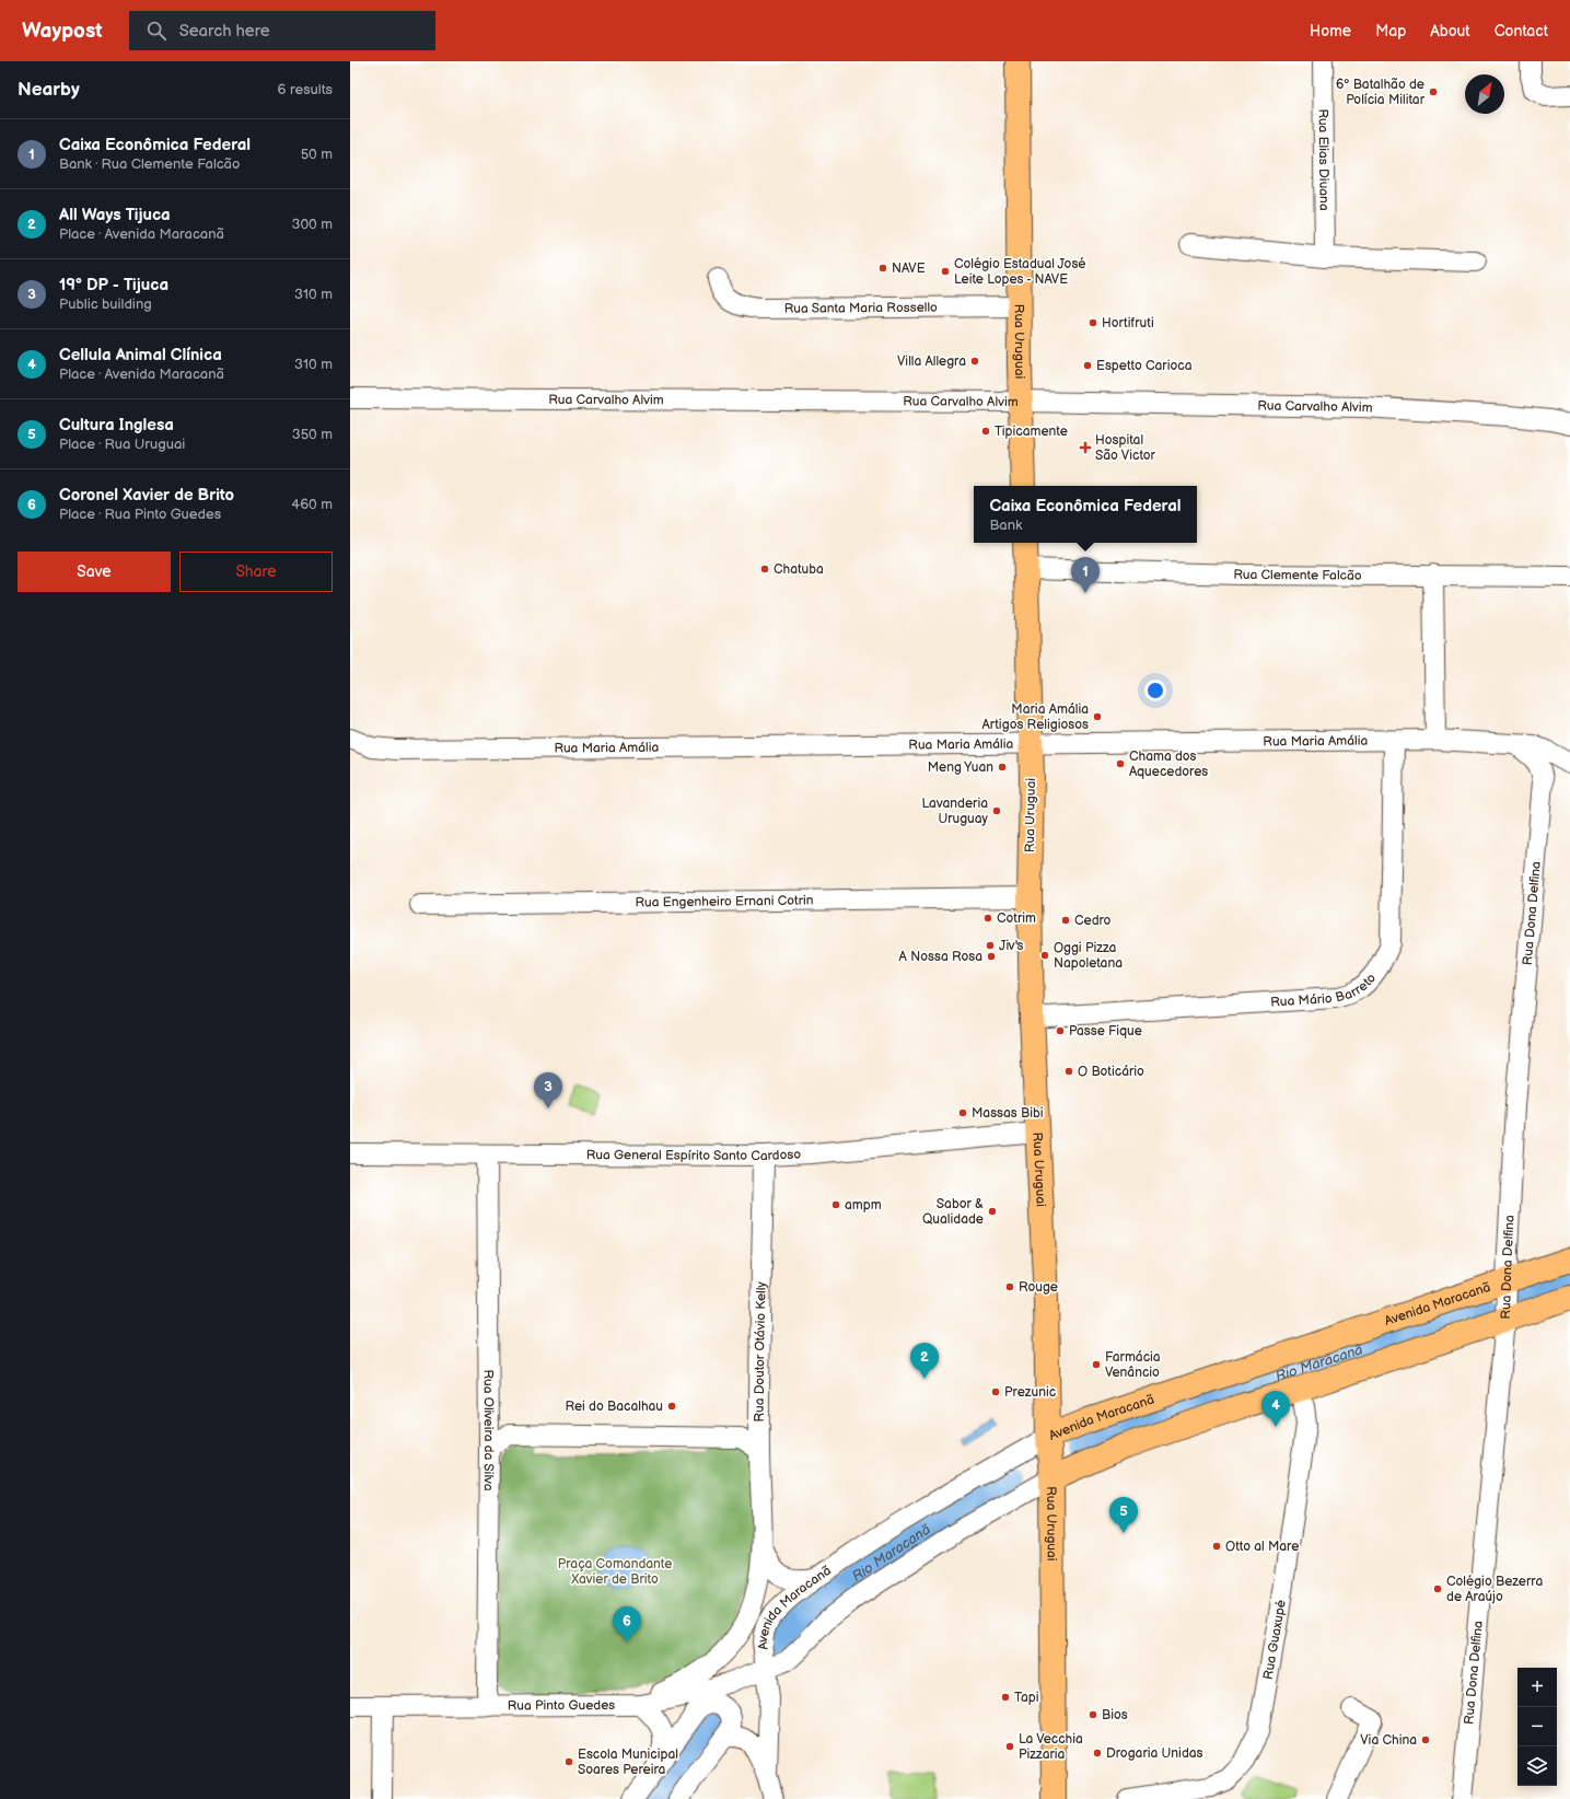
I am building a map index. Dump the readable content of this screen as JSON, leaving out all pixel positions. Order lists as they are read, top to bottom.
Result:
{
  "streets": {
    "main road": ["Rua Uruguai", "Avenida Maracanã"],
    "street": [
      "Rua Elias Diuana",
      "Rua Santa Maria Rossello",
      "Rua Carvalho Alvim",
      "Rua Clemente Falcão",
      "Rua Maria Amália",
      "Rua Engenheiro Ernani Cotrin",
      "Rua Dona Delfina",
      "Rua Mário Barreto",
      "Rua General Espírito Santo Cardoso",
      "Rua Doutor Otávio Kelly",
      "Rua Oliveira da Silva",
      "Rua Guaxupé",
      "Rua Pinto Guedes"
    ]
  },
  "crossings": [
    ["Rua Santa Maria Rossello", "Rua Uruguai"],
    ["Rua Uruguai", "Rua Carvalho Alvim"],
    ["Rua Uruguai", "Rua Clemente Falcão"],
    ["Rua Uruguai", "Rua Maria Amália"],
    ["Rua Uruguai", "Rua Engenheiro Ernani Cotrin"],
    ["Rua Uruguai", "Rua Mário Barreto"],
    ["Rua Uruguai", "Rua General Espírito Santo Cardoso"],
    ["Rua Uruguai", "Avenida Maracanã"],
    ["Rua Maria Amália", "Rua Dona Delfina"],
    ["Rua Maria Amália", "Rua Mário Barreto"],
    ["Rua Dona Delfina", "Avenida Maracanã"],
    ["Rua General Espírito Santo Cardoso", "Rua Doutor Otávio Kelly"],
    ["Rua General Espírito Santo Cardoso", "Rua Oliveira da Silva"],
    ["Avenida Maracanã", "Rua Guaxupé"],
    ["Avenida Maracanã", "Rua Pinto Guedes"],
    ["Rua Doutor Otávio Kelly", "Rua Pinto Guedes"],
    ["Rua Oliveira da Silva", "Rua Pinto Guedes"]
  ],
  "water": ["Rio Maracanã"],
  "parks": ["Praça Comandante Xavier de Brito"],
  "places": {
    "other": [
      "6º Batalhão de Polícia Militar",
      "NAVE",
      "Colégio Estadual José Leite Lopes - NAVE",
      "Hortifruti",
      "Villa Allegra",
      "Espetto Carioca",
      "Tipicamente",
      "Chatuba",
      "Maria Amália Artigos Religiosos",
      "Chama dos Aquecedores",
      "Meng Yuan",
      "Lavanderia Uruguay",
      "Cotrim",
      "Cedro",
      "Jiv's",
      "Oggi Pizza Napoletana",
      "A Nossa Rosa",
      "Passe Fique",
      "O Boticário",
      "Massas Bibi",
      "ampm",
      "Sabor & Qualidade",
      "Rouge",
      "Farmácia Venâncio",
      "Prezunic",
      "Rei do Bacalhau",
      "Otto al Mare",
      "Colégio Bezerra de Araújo",
      "Tapi",
      "Bios",
      "Via China",
      "La Vecchia Pizzaria",
      "Drogaria Unidas",
      "Escola Municipal Soares Pereira"
    ],
    "health": ["Hospital São Victor"]
  },
  "north": "top right",
  "page": {
    "header": "Waypost",
    "search": "Search here",
    "nav": [
      "Home",
      "Map",
      "About",
      "Contact"
    ],
    "heading": ["Nearby", "6 results"],
    "list": [
      {
        "mark": "1",
        "name": "Caixa Econômica Federal",
        "note": "Bank · Rua Clemente Falcão",
        "value": "50 m"
      },
      {
        "mark": "2",
        "name": "All Ways Tijuca",
        "note": "Place · Avenida Maracanã",
        "value": "300 m"
      },
      {
        "mark": "3",
        "name": "19º DP - Tijuca",
        "note": "Public building",
        "value": "310 m"
      },
      {
        "mark": "4",
        "name": "Cellula Animal Clínica",
        "note": "Place · Avenida Maracanã",
        "value": "310 m"
      },
      {
        "mark": "5",
        "name": "Cultura Inglesa",
        "note": "Place · Rua Uruguai",
        "value": "350 m"
      },
      {
        "mark": "6",
        "name": "Coronel Xavier de Brito",
        "note": "Place · Rua Pinto Guedes",
        "value": "460 m"
      }
    ],
    "popup": ["Caixa Econômica Federal", "Bank"],
    "buttons": ["Save", "Share"],
    "pins": [
      "1",
      "3",
      "2",
      "4",
      "5",
      "6"
    ],
    "map_buttons": ["+", "−"]
  }
}
